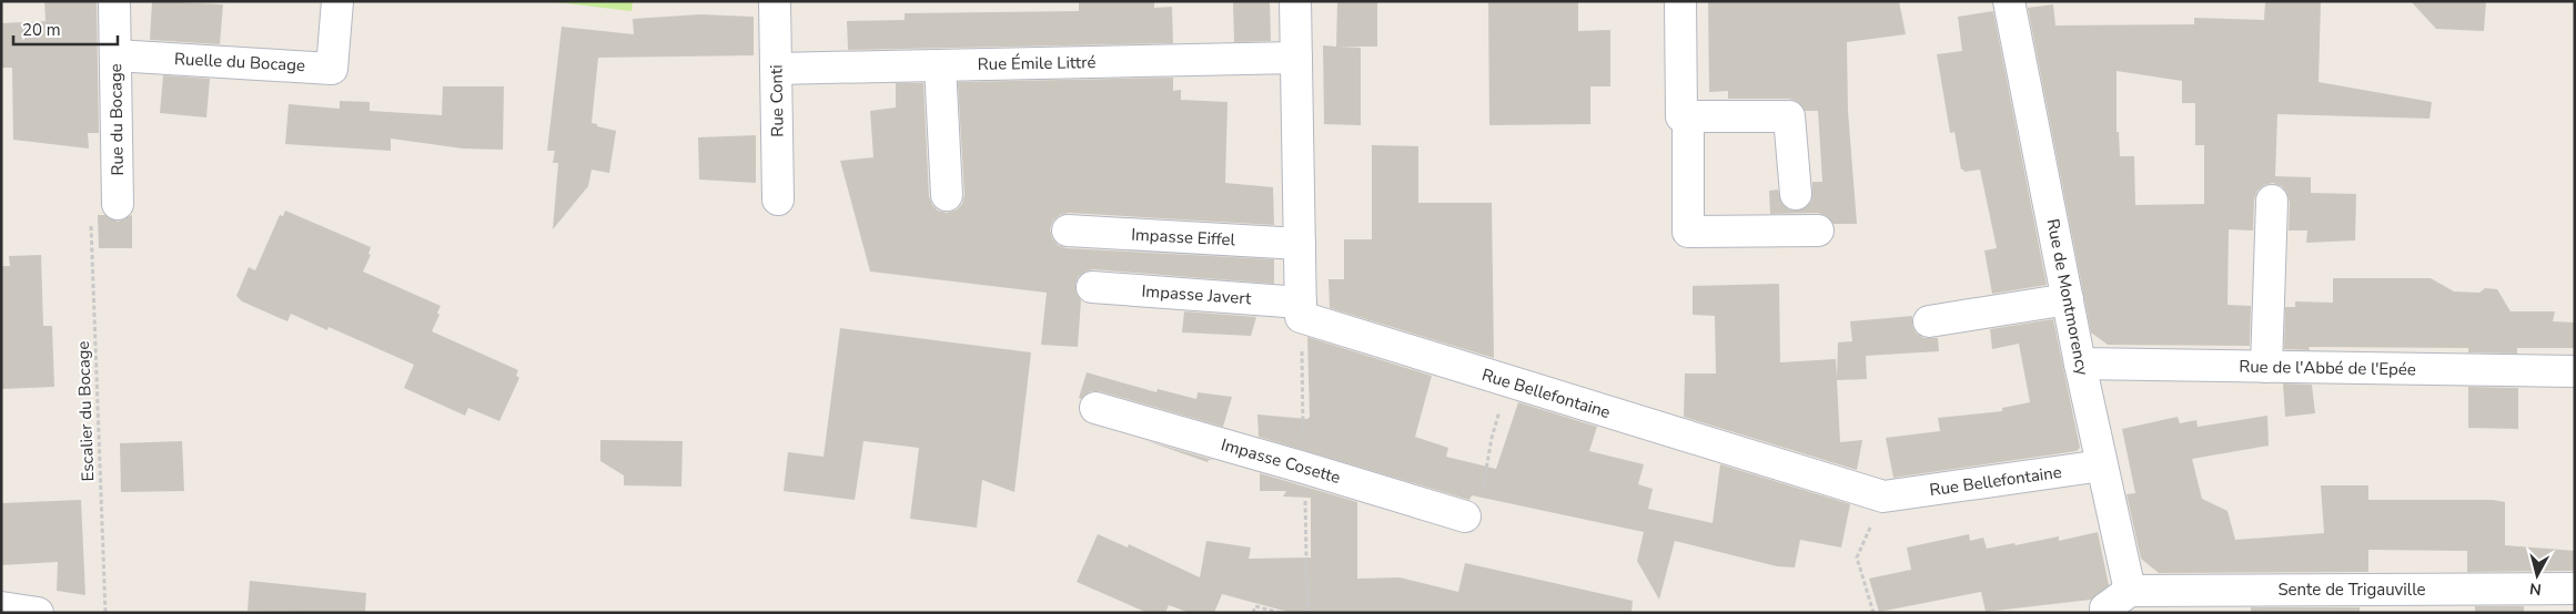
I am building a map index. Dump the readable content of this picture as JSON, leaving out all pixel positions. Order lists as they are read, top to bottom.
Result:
{
  "streets": {
    "street": [
      "Ruelle du Bocage",
      "Rue Émile Littré",
      "Rue Conti",
      "Rue du Bocage",
      "Impasse Eiffel",
      "Impasse Javert",
      "Rue de Montmorency",
      "Rue de l'Abbé de l'Epée",
      "Rue Bellefontaine",
      "Impasse Cosette",
      "Sente de Trigauville"
    ],
    "path": ["Escalier du Bocage"]
  },
  "crossings": [
    ["Ruelle du Bocage", "Rue du Bocage"],
    ["Rue Émile Littré", "Rue Conti"],
    ["Impasse Javert", "Rue Bellefontaine"],
    ["Rue de Montmorency", "Rue de l'Abbé de l'Epée"],
    ["Rue de Montmorency", "Rue Bellefontaine"],
    ["Rue de Montmorency", "Sente de Trigauville"]
  ],
  "scale_bar": "20 m",
  "north": "bottom"
}
